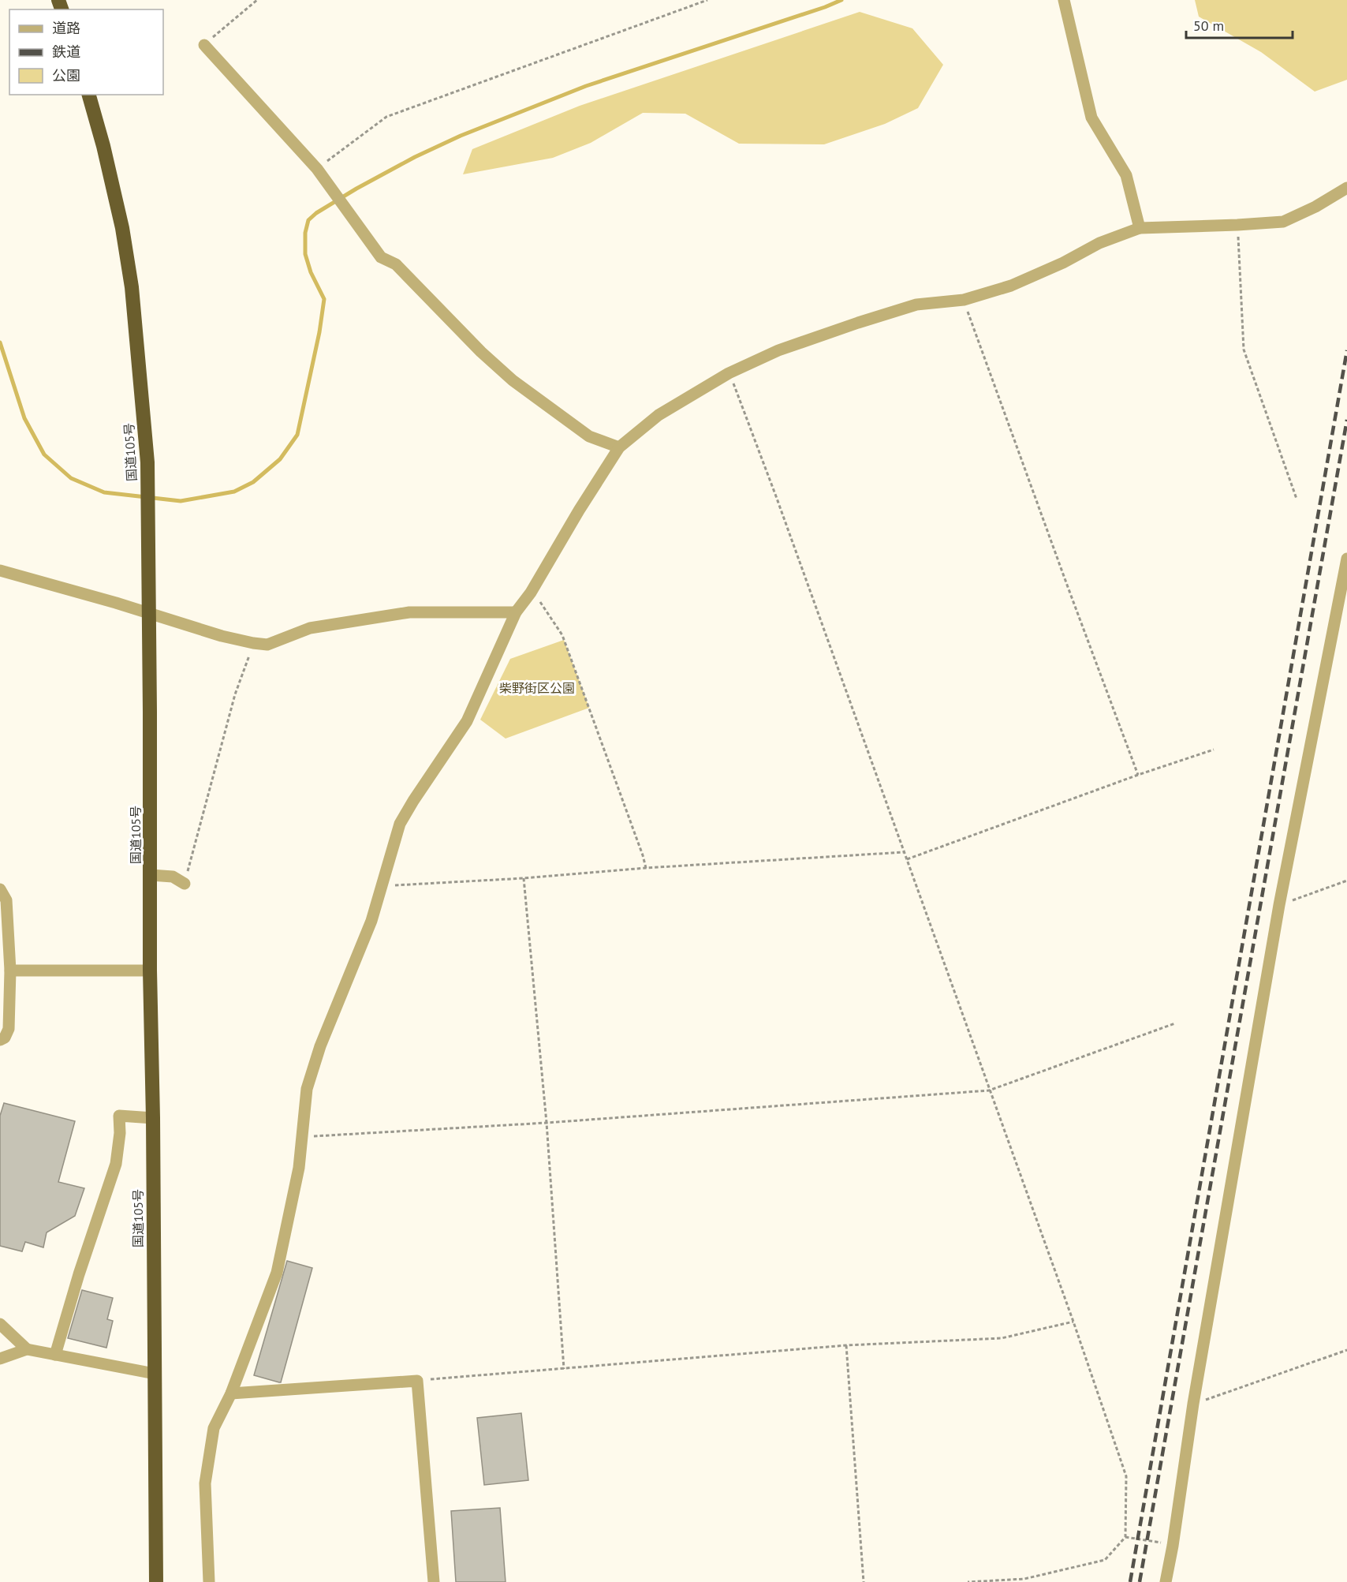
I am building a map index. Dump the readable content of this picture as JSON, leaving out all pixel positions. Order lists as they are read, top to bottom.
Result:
{
  "streets": {
    "highway": ["国道105号"]
  },
  "parks": ["柴野街区公園"],
  "legend": ["道路", "鉄道", "公園"],
  "scale_bar": "50 m"
}
